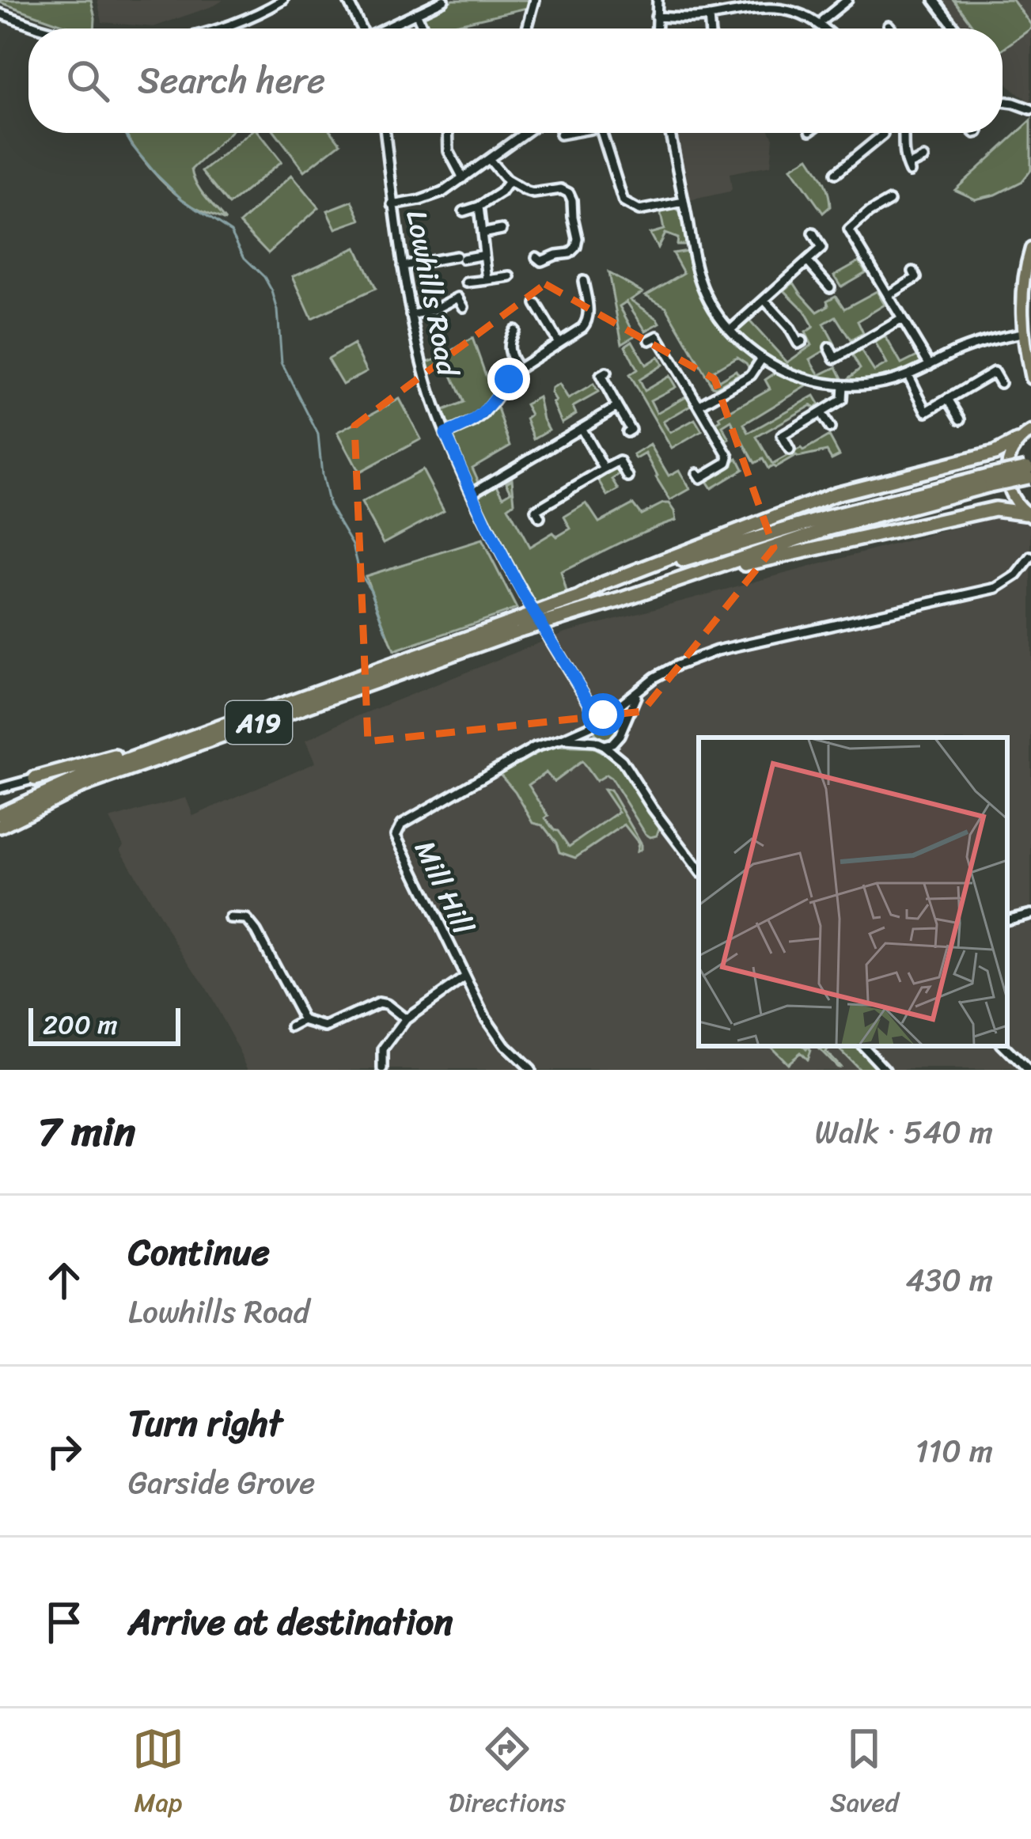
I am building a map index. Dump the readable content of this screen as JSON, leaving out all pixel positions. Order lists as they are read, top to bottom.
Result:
{
  "streets": {
    "highway": ["A19"],
    "street": ["Lowhills Road", "Mill Hill"]
  },
  "crossings": [
    ["Lowhills Road", "Mill Hill"]
  ],
  "scale_bar": "200 m",
  "page": {
    "search": "Search here",
    "scale": "200 m",
    "heading": ["7 min", "Walk · 540 m"],
    "list": [
      ["Continue", "Lowhills Road", "430 m"],
      ["Turn right", "Garside Grove", "110 m"],
      "Arrive at destination"
    ],
    "nav": ["Map", "Directions", "Saved"]
  }
}
